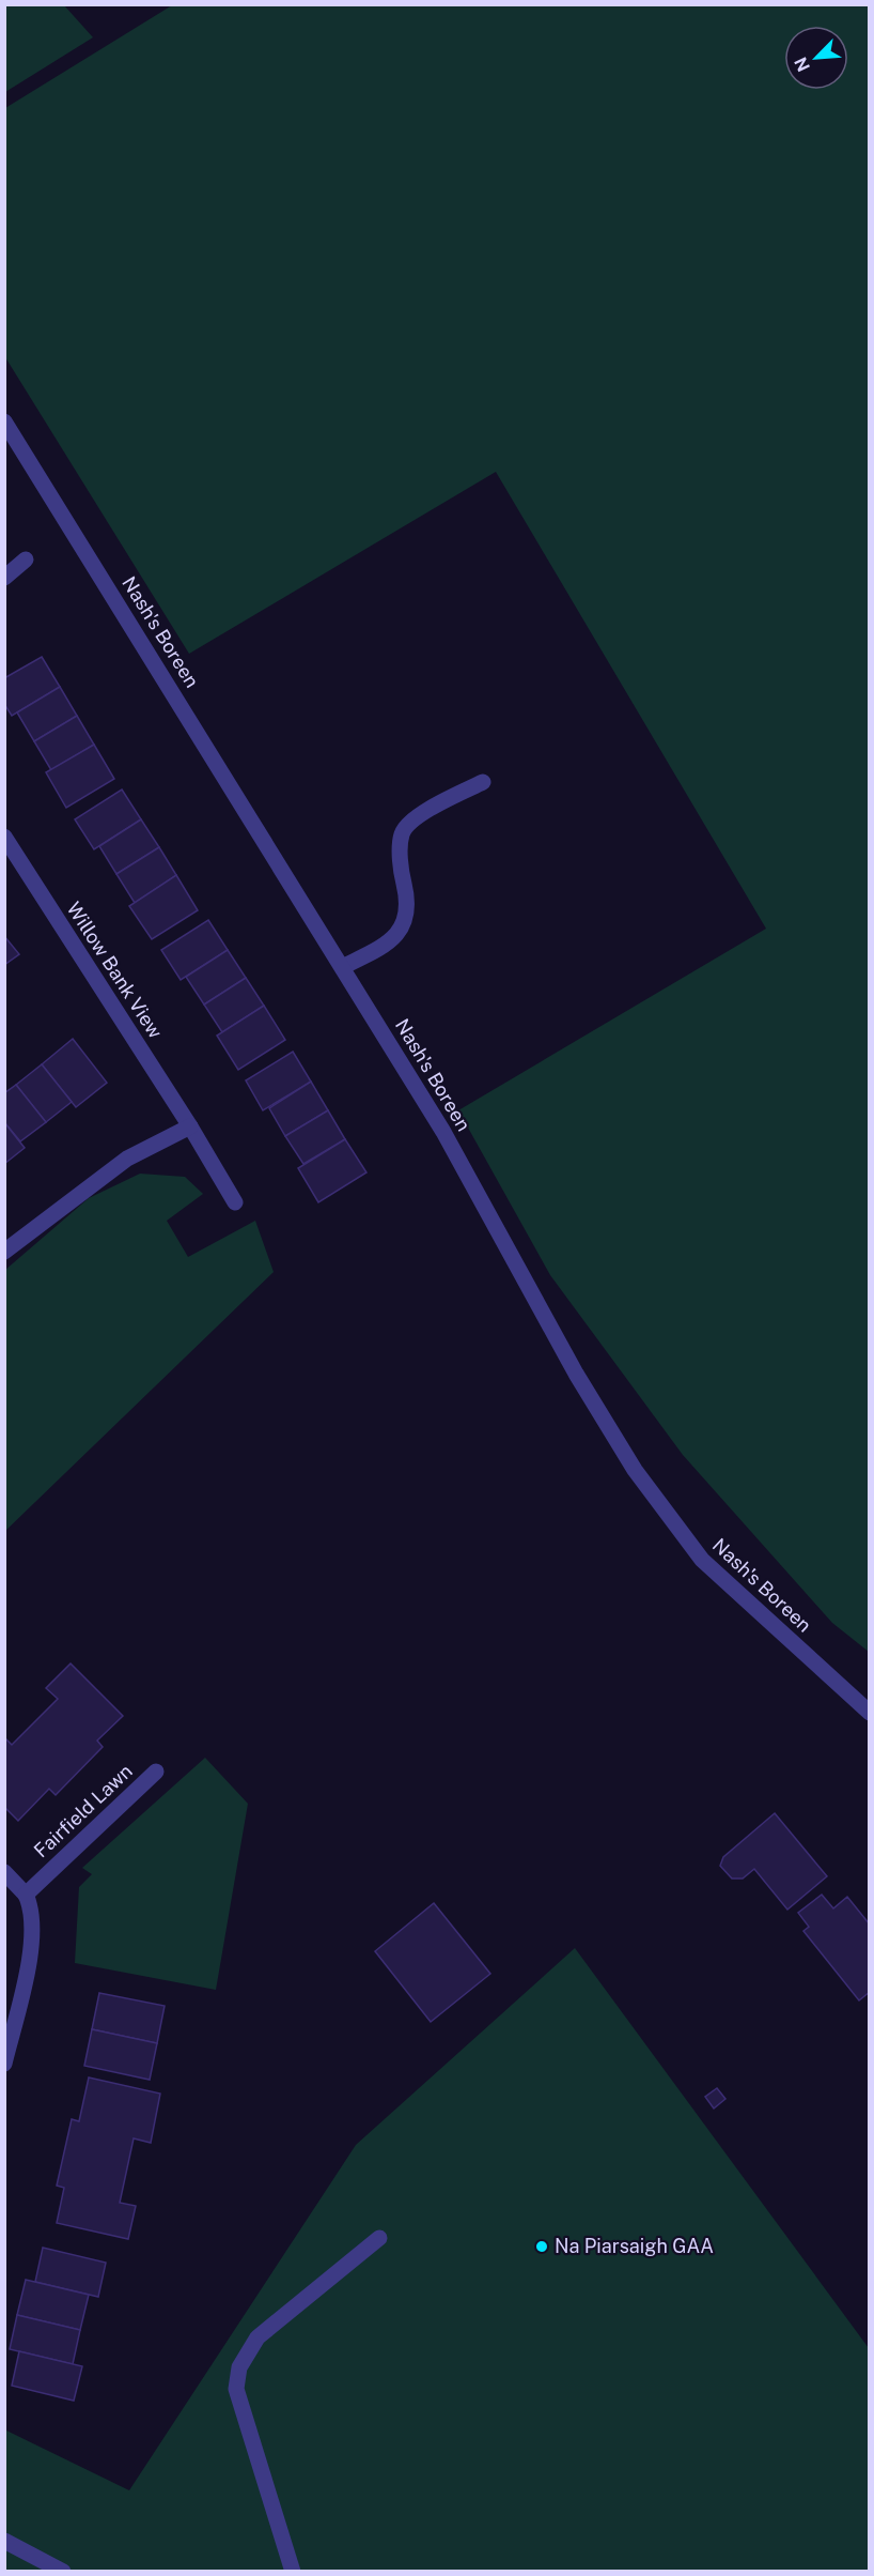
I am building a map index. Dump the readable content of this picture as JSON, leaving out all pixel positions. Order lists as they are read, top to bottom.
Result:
{
  "streets": {
    "street": ["Nash's Boreen", "Willow Bank View", "Fairfield Lawn"]
  },
  "places": ["Na Piarsaigh GAA"],
  "north": "bottom left"
}
